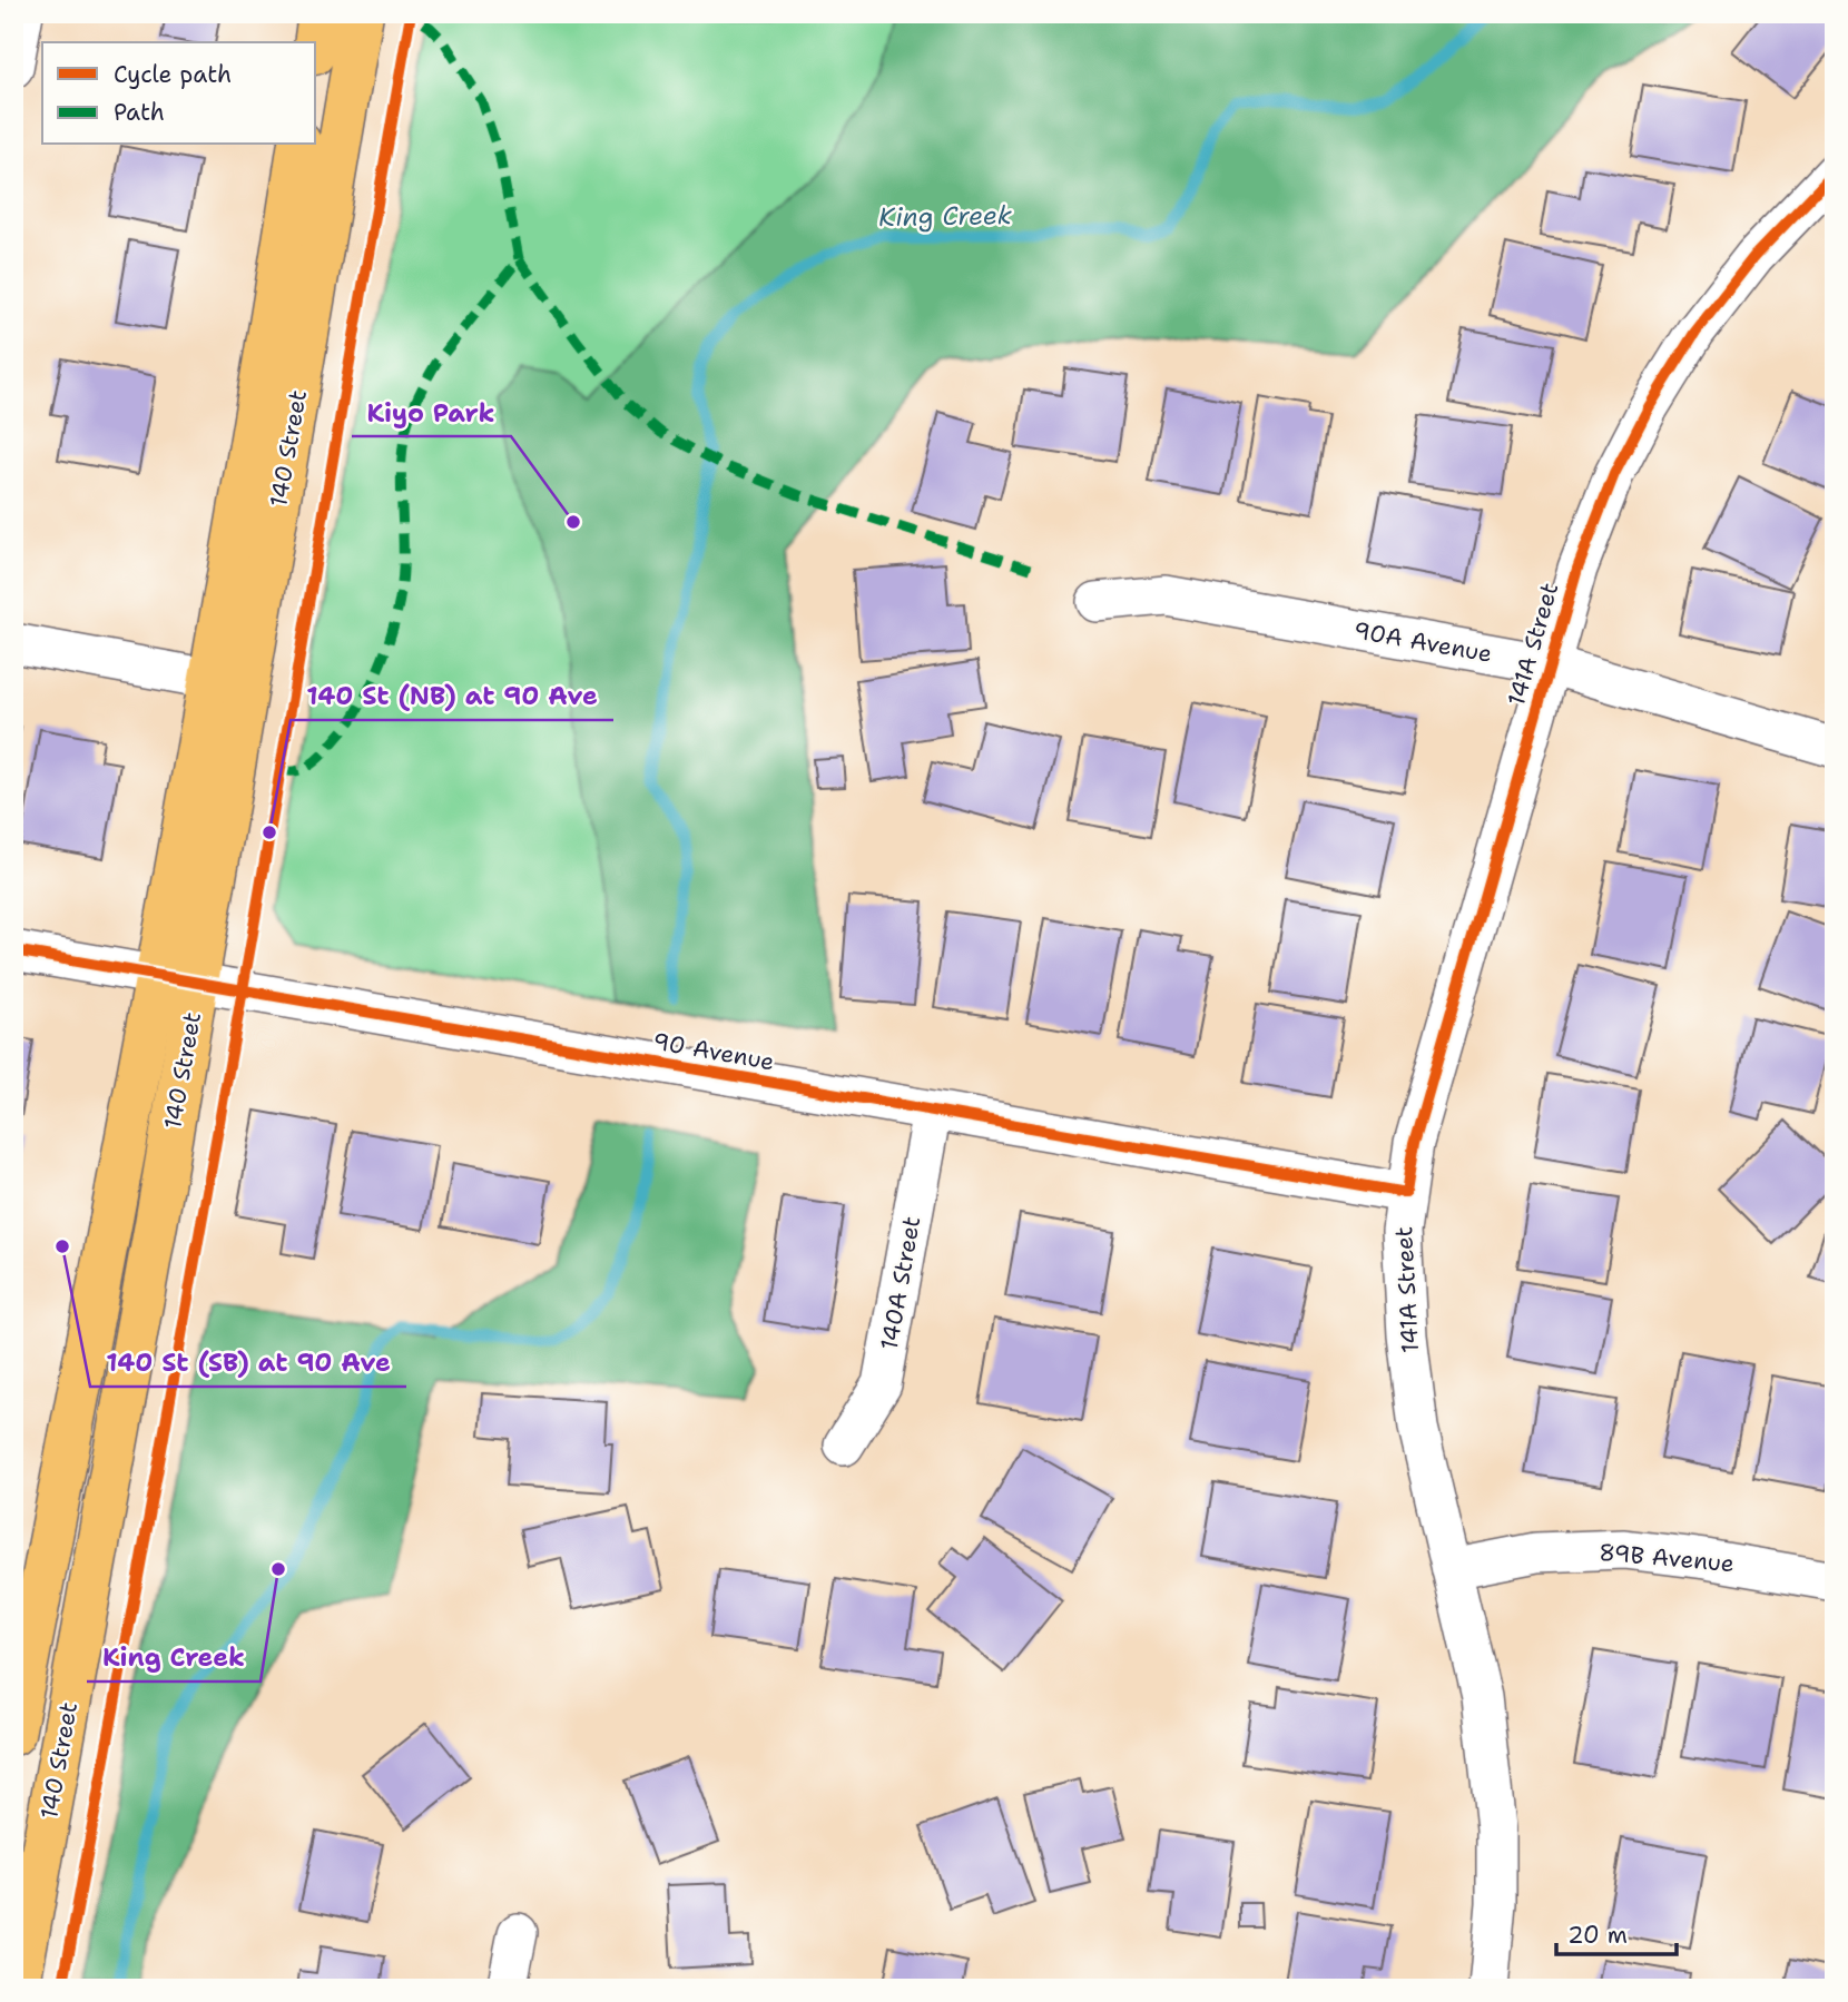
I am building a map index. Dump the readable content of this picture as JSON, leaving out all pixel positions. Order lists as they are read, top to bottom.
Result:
{
  "streets": {
    "main road": ["140 Street"],
    "street": [
      "90A Avenue",
      "141A Street",
      "90 Avenue",
      "140A Street",
      "89B Avenue"
    ]
  },
  "crossings": [
    ["140 Street", "90 Avenue"],
    ["90A Avenue", "141A Street"],
    ["141A Street", "90 Avenue"],
    ["141A Street", "89B Avenue"],
    ["90 Avenue", "140A Street"]
  ],
  "water": ["King Creek"],
  "places": [
    "Kiyo Park",
    "140 St (NB) at 90 Ave",
    "140 St (SB) at 90 Ave",
    "King Creek"
  ],
  "legend": ["Cycle path", "Path"],
  "scale_bar": "20 m"
}
